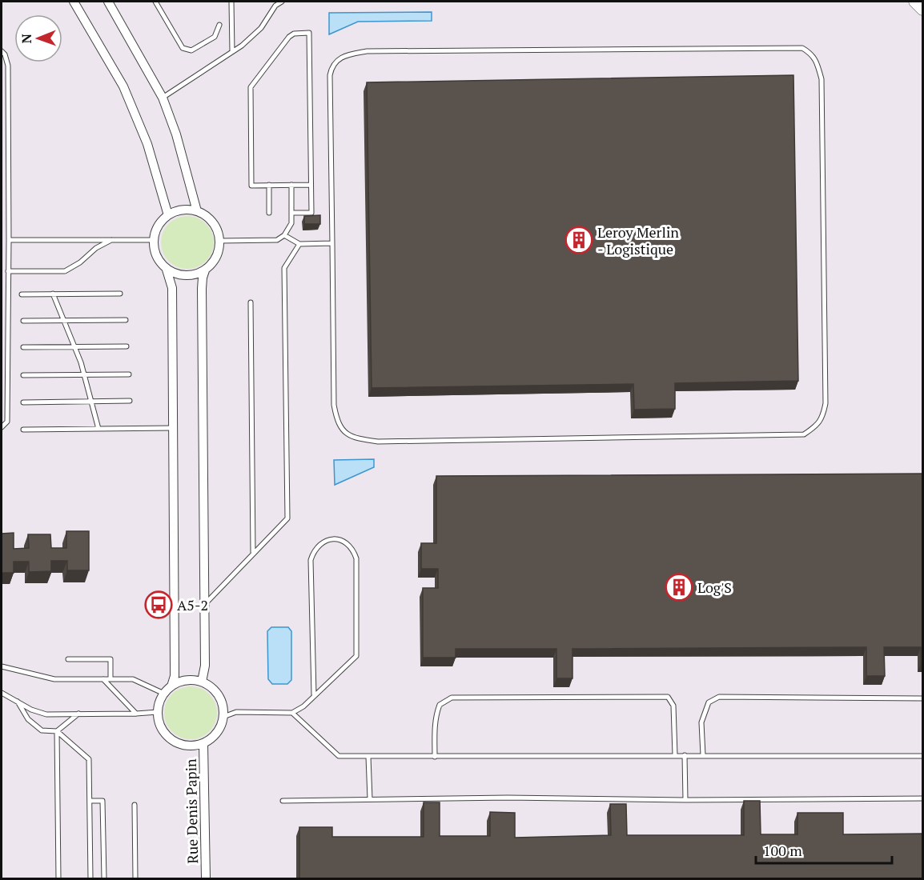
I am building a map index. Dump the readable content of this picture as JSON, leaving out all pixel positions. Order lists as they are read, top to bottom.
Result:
{
  "streets": {
    "street": ["Rue Denis Papin"]
  },
  "places": {
    "building": ["Leroy Merlin - Logistique", "Log'S"],
    "bus stop": ["A5-2"]
  },
  "scale_bar": "100 m",
  "north": "left"
}
